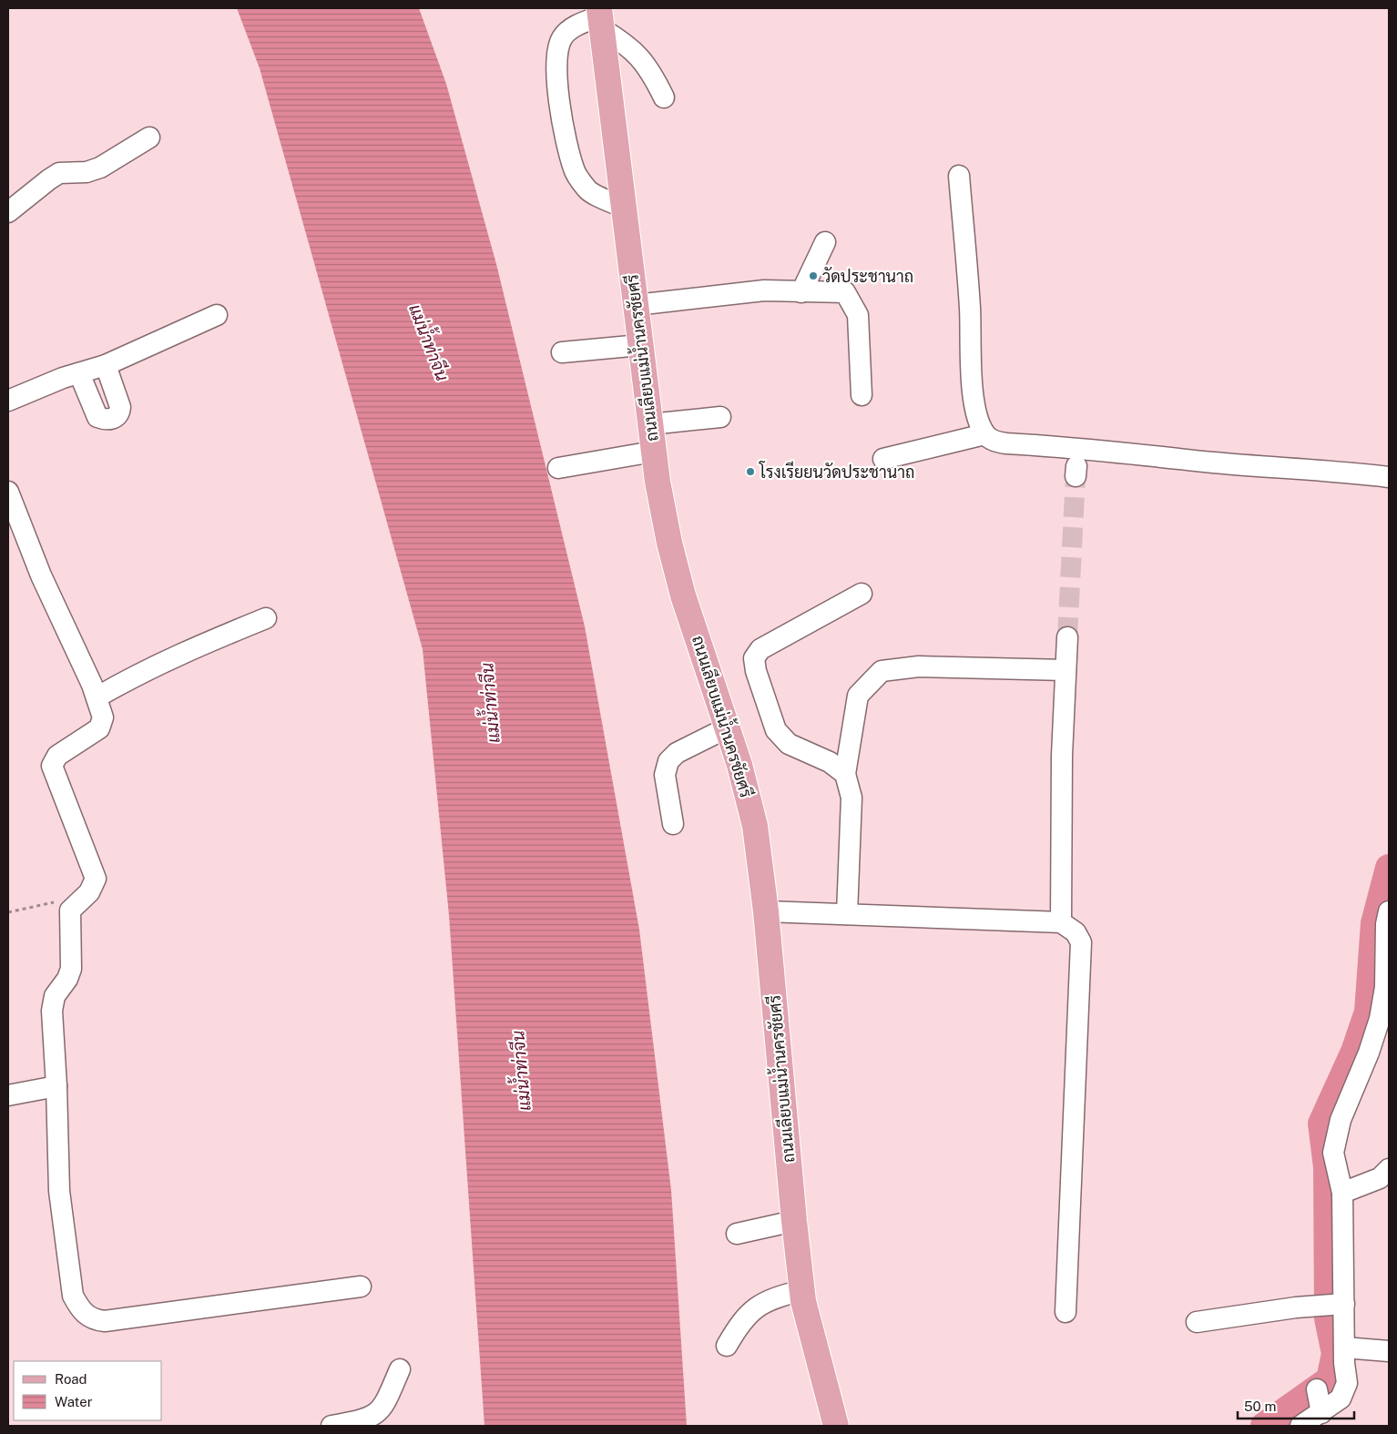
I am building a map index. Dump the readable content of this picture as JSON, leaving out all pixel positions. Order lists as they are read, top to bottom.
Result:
{
  "streets": {
    "main road": ["ถนนเลียบแม่น้ำนครชัยศรี"]
  },
  "water": ["แม่น้ำท่าจีน"],
  "places": ["วัดประชานาถ", "โรงเรียยนวัดประชานาถ"],
  "legend": ["Road", "Water"],
  "scale_bar": "50 m"
}
